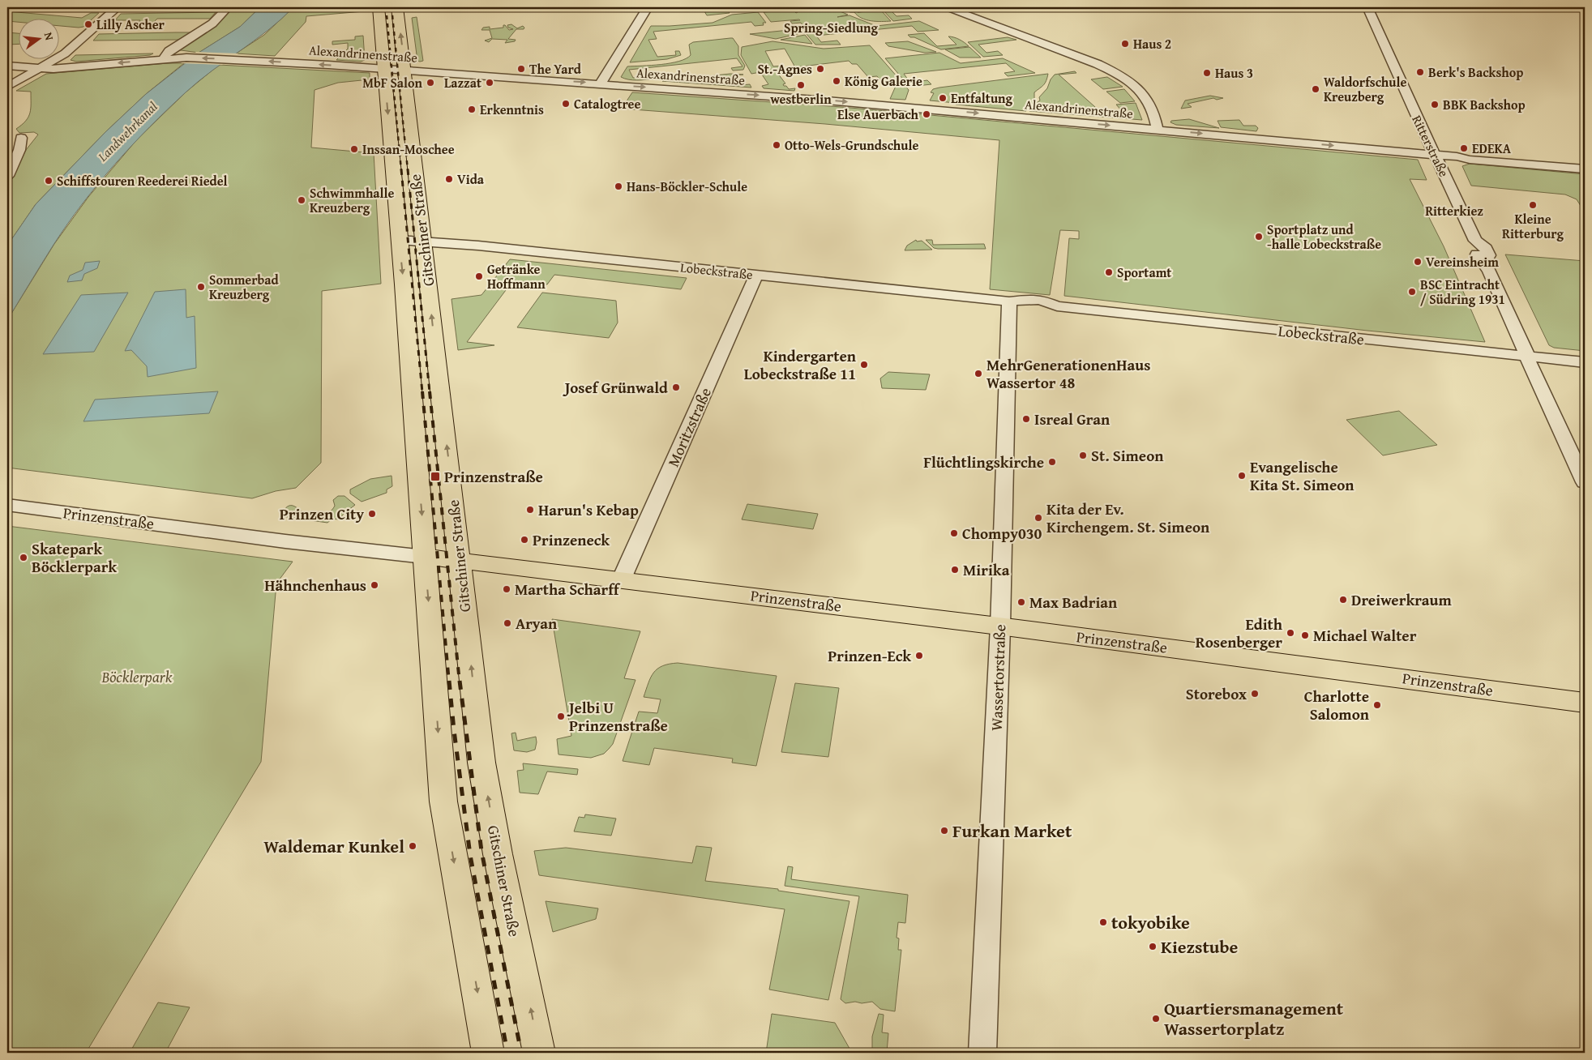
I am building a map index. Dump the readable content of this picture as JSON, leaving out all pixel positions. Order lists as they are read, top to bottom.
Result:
{
  "streets": {
    "main road": ["Gitschiner Straße", "Prinzenstraße"],
    "street": [
      "Alexandrinenstraße",
      "Ritterstraße",
      "Lobeckstraße",
      "Moritzstraße",
      "Wassertorstraße"
    ]
  },
  "crossings": [
    ["Alexandrinenstraße", "Ritterstraße"],
    ["Alexandrinenstraße", "Gitschiner Straße"],
    ["Ritterstraße", "Lobeckstraße"],
    ["Gitschiner Straße", "Lobeckstraße"],
    ["Gitschiner Straße", "Prinzenstraße"],
    ["Lobeckstraße", "Moritzstraße"],
    ["Lobeckstraße", "Wassertorstraße"],
    ["Moritzstraße", "Prinzenstraße"],
    ["Prinzenstraße", "Wassertorstraße"]
  ],
  "districts": ["Spring-Siedlung", "Ritterkiez"],
  "water": ["Landwehrkanal"],
  "parks": ["Böcklerpark"],
  "places": {
    "other": [
      "Lilly Ascher",
      "Haus 2",
      "The Yard",
      "St.-Agnes",
      "Berk's Backshop",
      "Haus 3",
      "König Galerie",
      "MbF Salon",
      "Lazzat",
      "westberlin",
      "Waldorfschule Kreuzberg",
      "Entfaltung",
      "Catalogtree",
      "BBK Backshop",
      "Erkenntnis",
      "Else Auerbach",
      "Otto-Wels-Grundschule",
      "EDEKA",
      "Inssan-Moschee",
      "Vida",
      "Schiffstouren Reederei Riedel",
      "Hans-Böckler-Schule",
      "Schwimmhalle Kreuzberg",
      "Kleine Ritterburg",
      "Sportplatz und -halle Lobeckstraße",
      "Vereinsheim",
      "Sportamt",
      "Getränke Hoffmann",
      "Sommerbad Kreuzberg",
      "BSC Eintracht / Südring 1931",
      "Kindergarten Lobeckstraße 11",
      "MehrGenerationenHaus Wassertor 48",
      "Josef Grünwald",
      "Isreal Gran",
      "St. Simeon",
      "Flüchtlingskirche",
      "Evangelische Kita St. Simeon",
      "Harun's Kebap",
      "Prinzen City",
      "Kita der Ev. Kirchengem. St. Simeon",
      "Chompy030",
      "Prinzeneck",
      "Skatepark Böcklerpark",
      "Mirika",
      "Hähnchenhaus",
      "Martha Scharff",
      "Dreiwerkraum",
      "Max Badrian",
      "Aryan",
      "Edith Rosenberger",
      "Michael Walter",
      "Prinzen-Eck",
      "Storebox",
      "Charlotte Salomon",
      "Jelbi U Prinzenstraße",
      "Furkan Market",
      "Waldemar Kunkel",
      "tokyobike",
      "Kiezstube",
      "Quartiersmanagement Wassertorplatz"
    ],
    "transit": ["Prinzenstraße"]
  },
  "north": "right"
}
